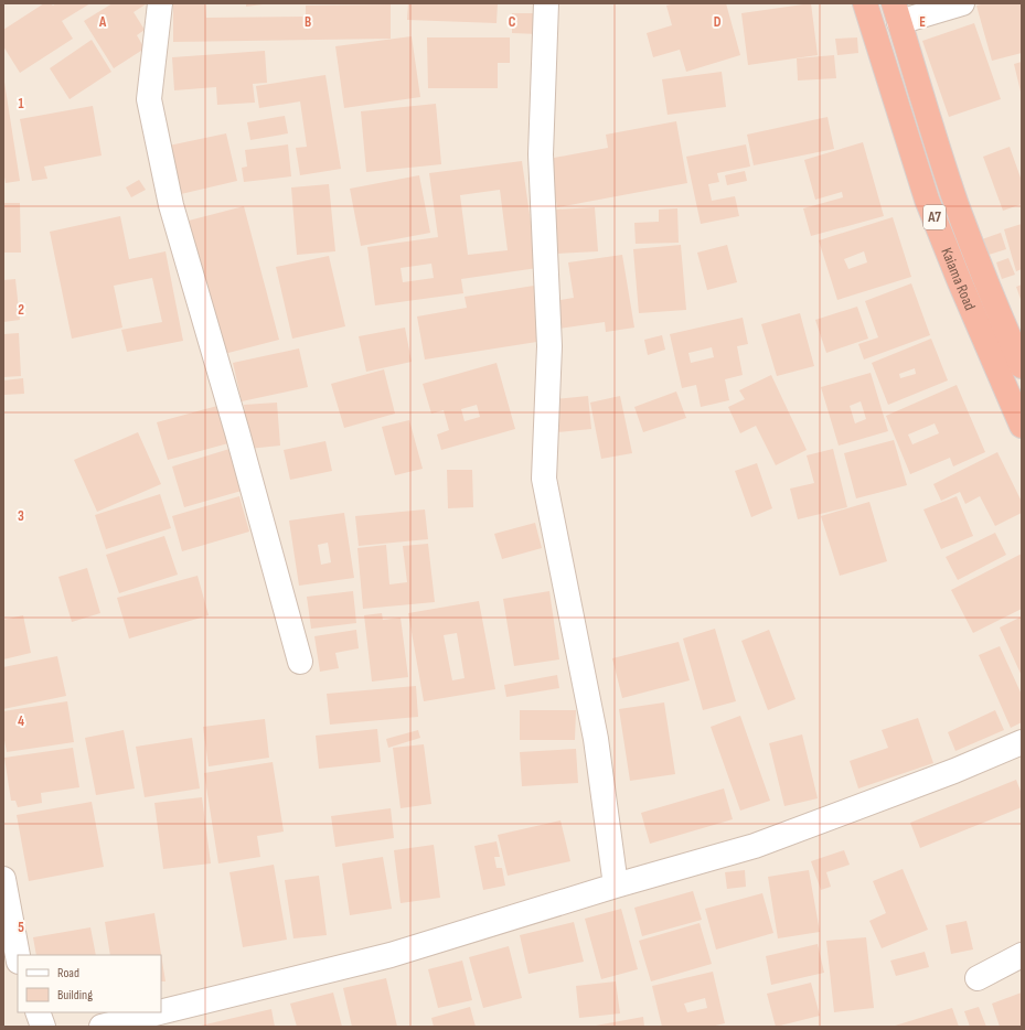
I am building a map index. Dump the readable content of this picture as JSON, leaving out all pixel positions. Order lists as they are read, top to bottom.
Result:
{
  "streets": {
    "highway": ["A7", "Kaiama Road"]
  },
  "legend": ["Road", "Building"],
  "grid": {
    "columns": [
      "A",
      "B",
      "C",
      "D",
      "E"
    ],
    "rows": [
      "1",
      "2",
      "3",
      "4",
      "5"
    ]
  }
}
